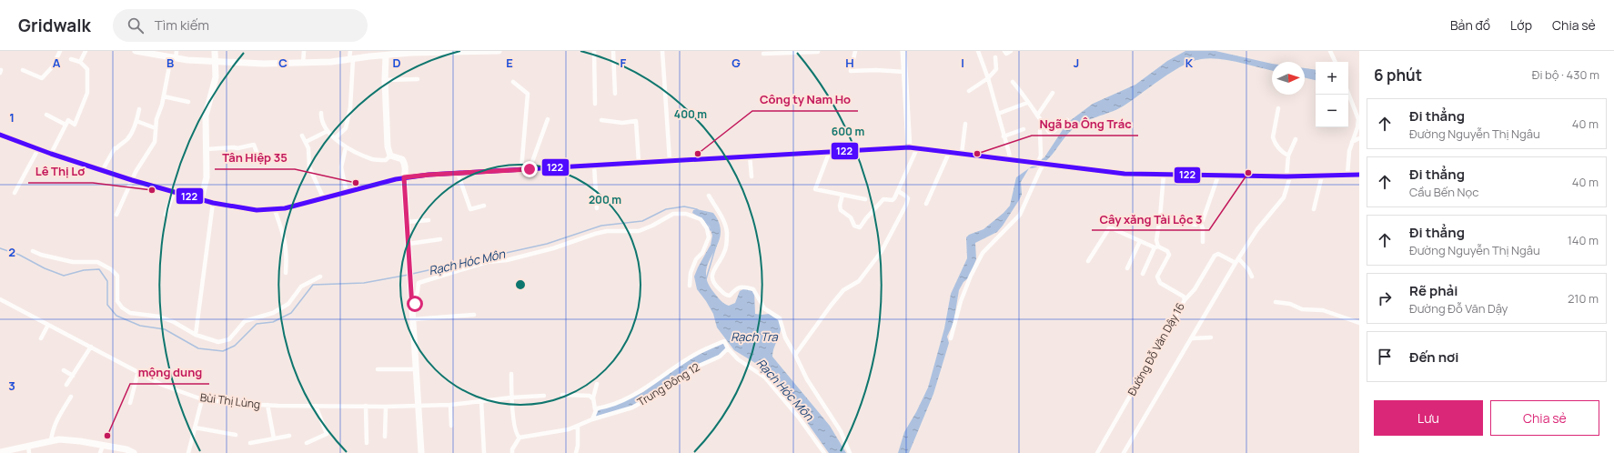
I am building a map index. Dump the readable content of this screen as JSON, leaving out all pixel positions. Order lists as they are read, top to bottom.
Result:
{
  "streets": {
    "street": ["Đường Đỗ Văn Dậy 16", "Trung Đông 12", "Bùi Thị Lùng"]
  },
  "water": ["Rạch Hóc Môn", "Rạch Tra"],
  "places": [
    "Công ty Nam Ho",
    "Ngã ba Ông Trác",
    "Cây xăng Tài Lộc 3",
    "Tân Hiệp 35",
    "Lê Thị Lơ",
    "mộng dung"
  ],
  "lines": ["transit line 122"],
  "north": "right",
  "page": {
    "header": "Gridwalk",
    "search": "Tìm kiếm",
    "nav": ["Bản đồ", "Lớp", "Chia sẻ"],
    "heading": ["6 phút", "Đi bộ · 430 m"],
    "map_buttons": ["+", "−"],
    "list": [
      ["Đi thẳng", "Đường Nguyễn Thị Ngâu", "40 m"],
      ["Đi thẳng", "Cầu Bến Nọc", "40 m"],
      ["Đi thẳng", "Đường Nguyễn Thị Ngâu", "140 m"],
      ["Rẽ phải", "Đường Đỗ Văn Dậy", "210 m"],
      "Đến nơi"
    ],
    "buttons": ["Lưu", "Chia sẻ"]
  },
  "grid": {
    "columns": [
      "A",
      "B",
      "C",
      "D",
      "E",
      "F",
      "G",
      "H",
      "I",
      "J",
      "K"
    ],
    "rows": ["1", "2", "3"]
  },
  "rings": ["400 m", "600 m", "200 m"]
}
